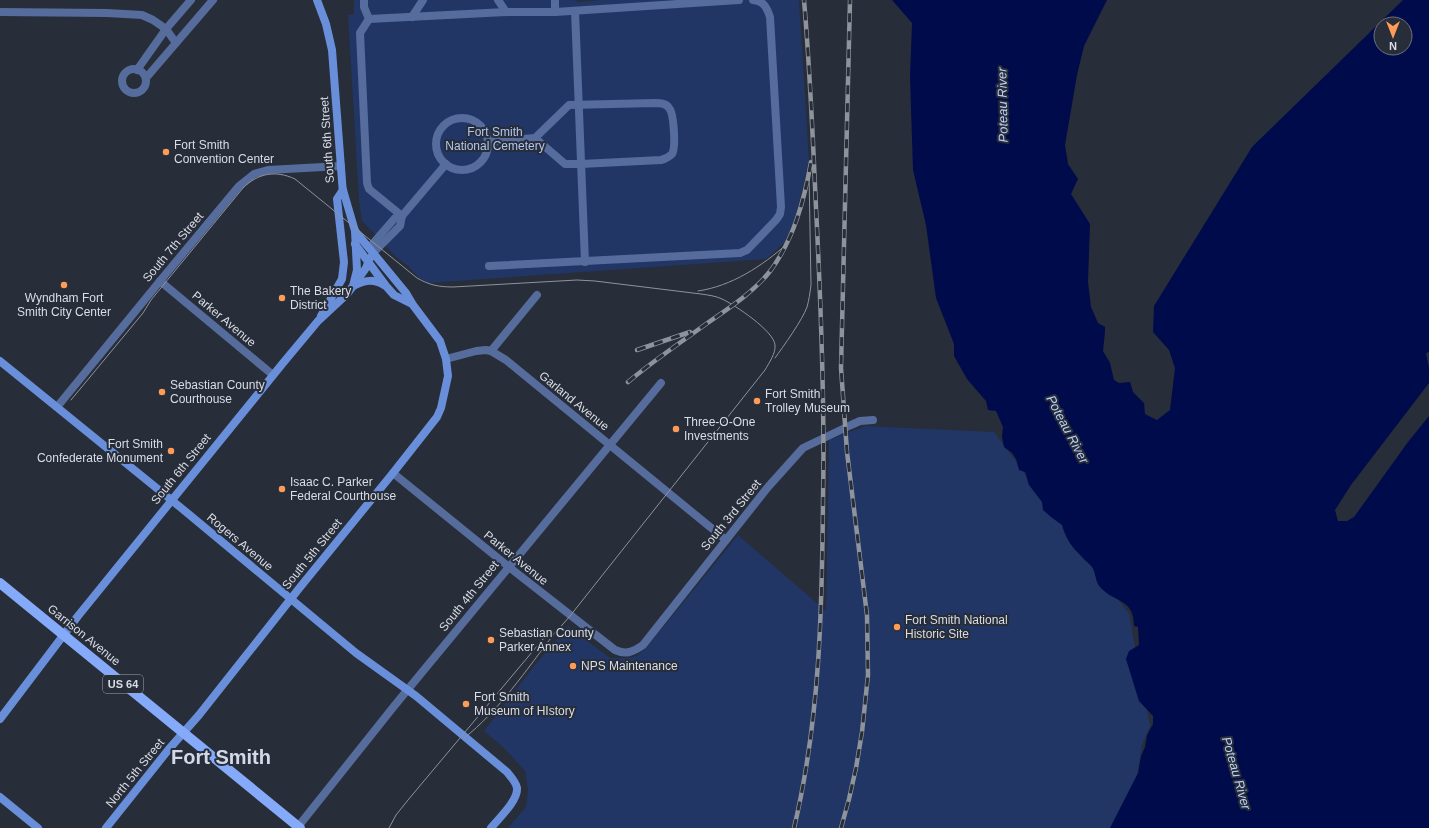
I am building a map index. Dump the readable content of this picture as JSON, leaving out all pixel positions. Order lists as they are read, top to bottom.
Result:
{
  "streets": {
    "main road": ["Garrison Avenue", "US 64"],
    "street": [
      "South 6th Street",
      "South 7th Street",
      "Parker Avenue",
      "Garland Avenue",
      "South 3rd Street",
      "Rogers Avenue",
      "South 5th Street",
      "South 4th Street",
      "North 5th Street"
    ]
  },
  "crossings": [
    ["South 6th Street", "South 7th Street"],
    ["South 6th Street", "Parker Avenue"],
    ["South 6th Street", "Rogers Avenue"],
    ["South 6th Street", "Garrison Avenue"],
    ["South 7th Street", "Parker Avenue"],
    ["South 7th Street", "Rogers Avenue"],
    ["Parker Avenue", "South 3rd Street"],
    ["Parker Avenue", "South 5th Street"],
    ["Parker Avenue", "South 4th Street"],
    ["Garland Avenue", "South 3rd Street"],
    ["Garland Avenue", "South 4th Street"],
    ["Rogers Avenue", "South 5th Street"],
    ["Rogers Avenue", "South 4th Street"],
    ["South 5th Street", "Garrison Avenue"],
    ["South 5th Street", "North 5th Street"],
    ["South 4th Street", "Garrison Avenue"],
    ["Garrison Avenue", "North 5th Street"]
  ],
  "districts": ["Fort Smith"],
  "water": ["Poteau River"],
  "parks": ["Fort Smith National Cemetery"],
  "places": [
    "Fort Smith Convention Center",
    "Wyndham Fort Smith City Center",
    "The Bakery District",
    "Sebastian County Courthouse",
    "Fort Smith Trolley Museum",
    "Three-O-One Investments",
    "Fort Smith Confederate Monument",
    "Isaac C. Parker Federal Courthouse",
    "Fort Smith National Historic Site",
    "Sebastian County Parker Annex",
    "NPS Maintenance",
    "Fort Smith Museum of HIstory"
  ],
  "north": "bottom"
}
